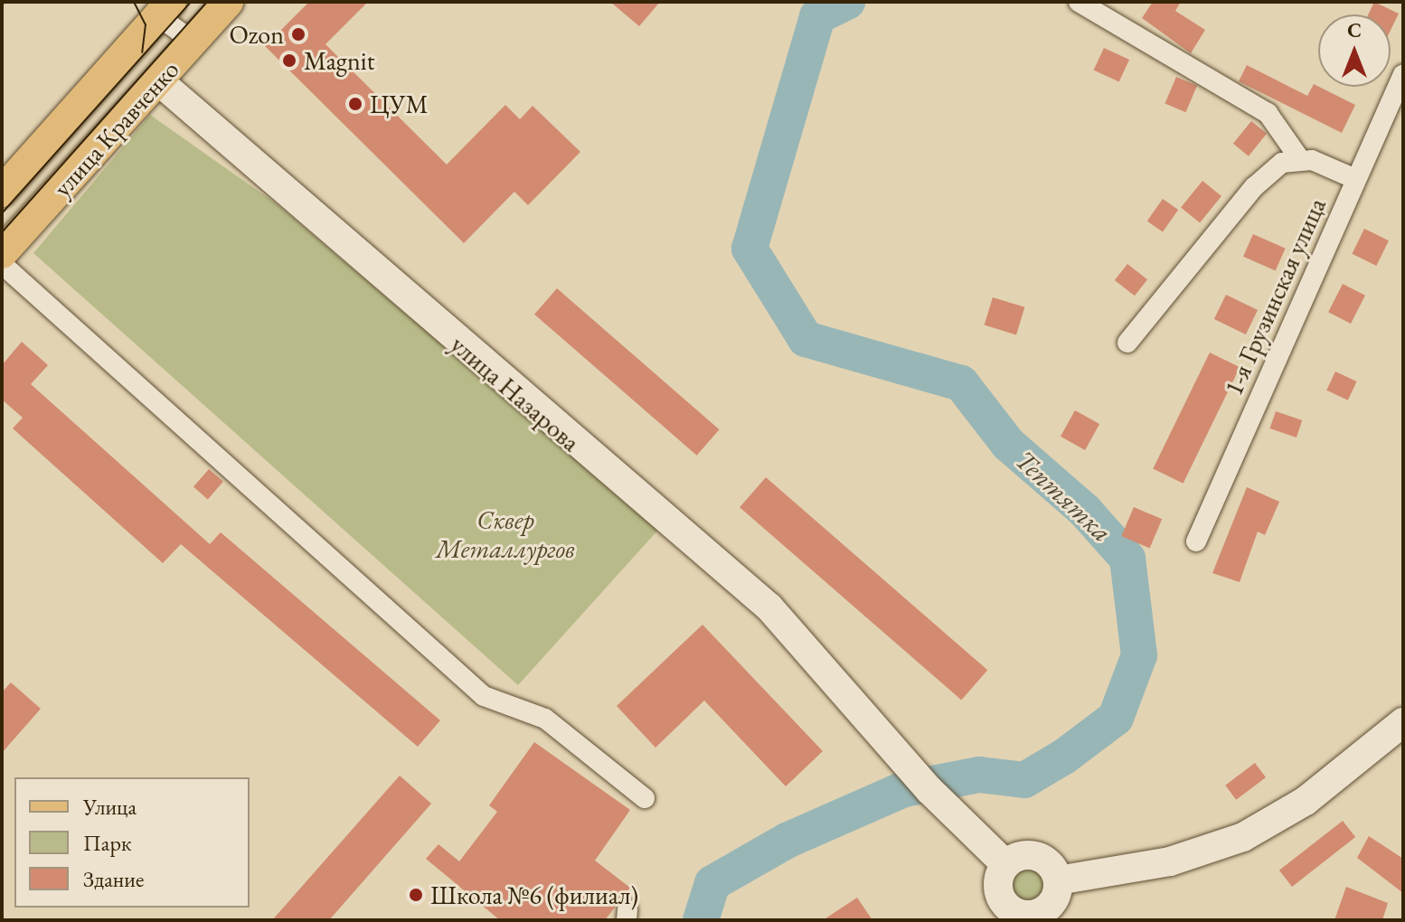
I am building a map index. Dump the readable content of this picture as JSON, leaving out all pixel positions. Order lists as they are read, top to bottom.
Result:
{
  "streets": {
    "main road": ["улица Кравченко", "улица Назарова"],
    "street": ["1-я Грузинская улица"]
  },
  "crossings": [
    ["улица Кравченко", "улица Назарова"]
  ],
  "water": ["Тептятка"],
  "parks": ["Сквер Металлургов"],
  "places": [
    "Ozon",
    "Magnit",
    "ЦУМ",
    "Школа №6 (филиал)"
  ],
  "legend": ["Улица", "Парк", "Здание"],
  "north": "top"
}
